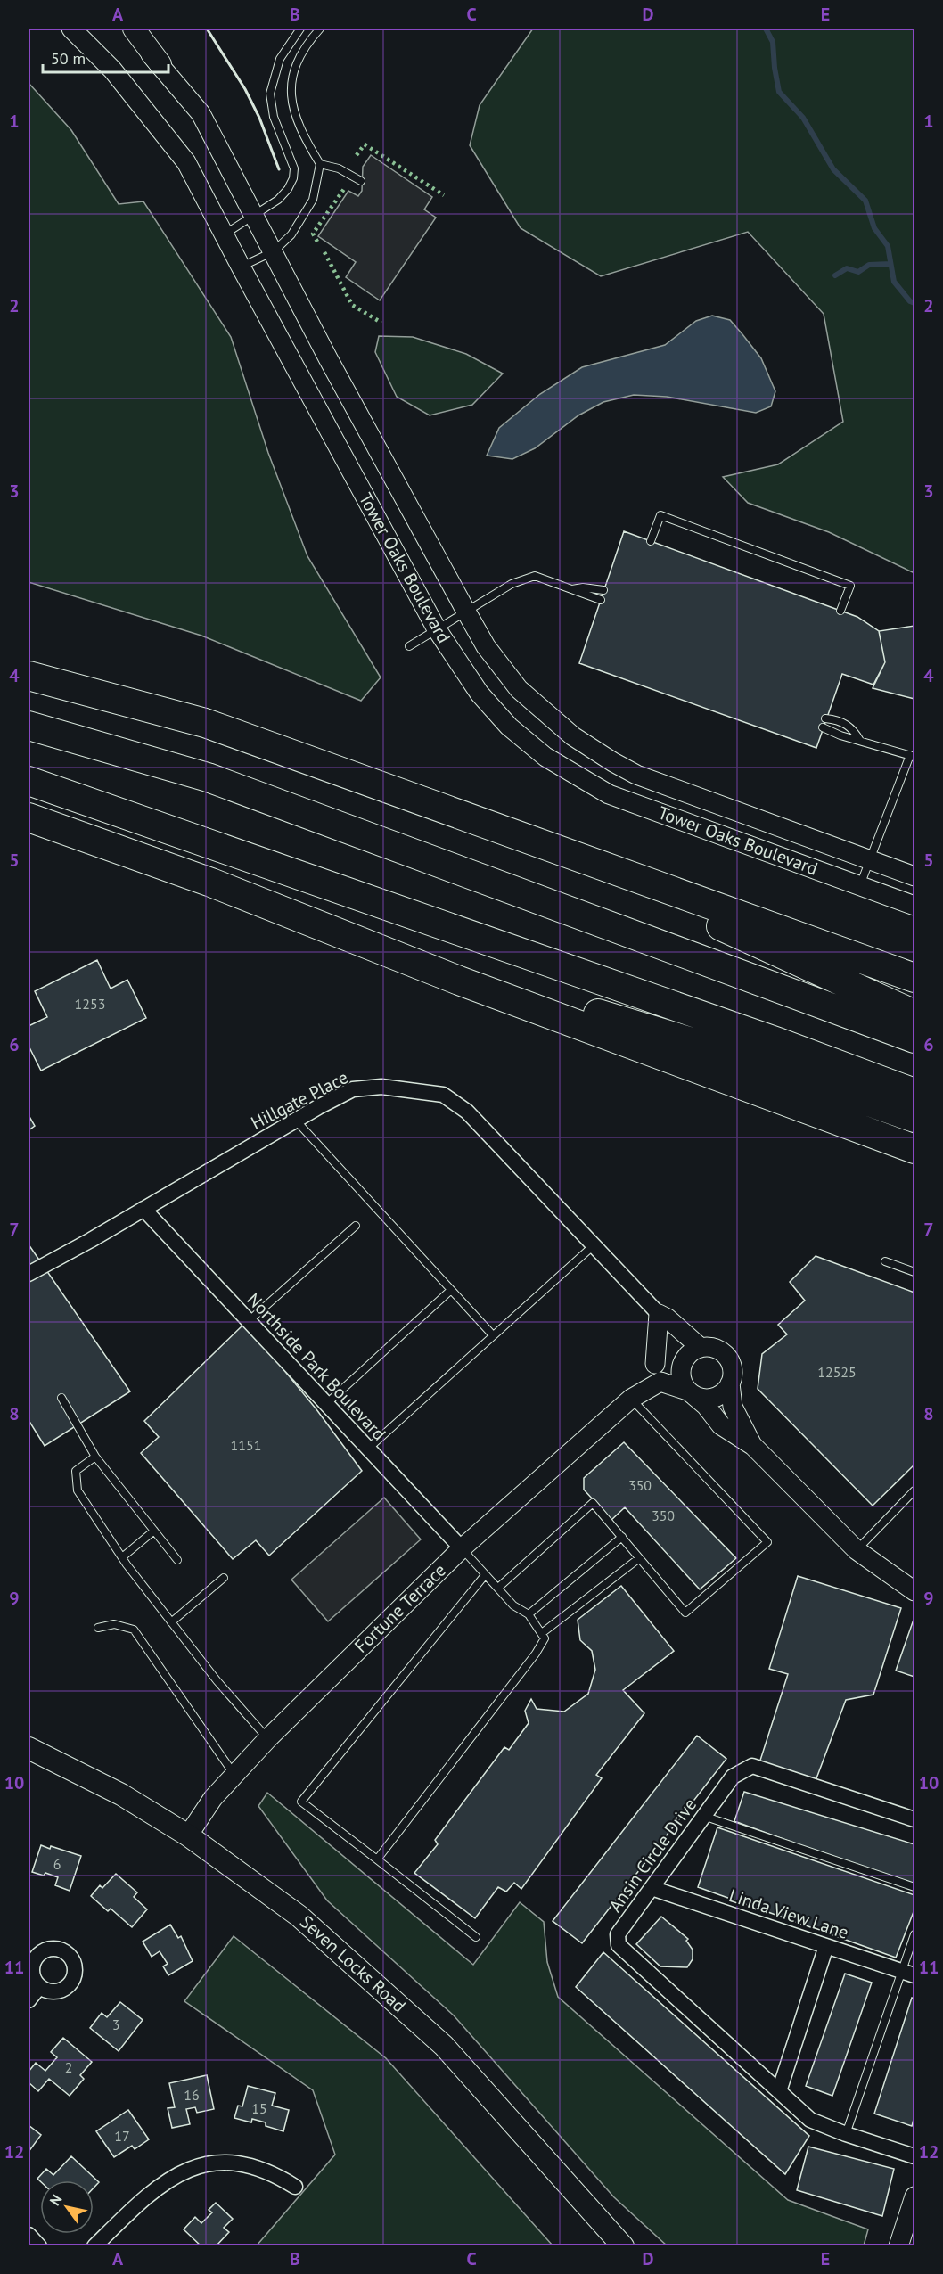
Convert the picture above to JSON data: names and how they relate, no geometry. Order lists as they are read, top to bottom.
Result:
{
  "streets": {
    "main road": ["Seven Locks Road"],
    "street": [
      "Tower Oaks Boulevard",
      "Hillgate Place",
      "Northside Park Boulevard",
      "Fortune Terrace",
      "Ansin Circle Drive",
      "Linda View Lane"
    ]
  },
  "crossings": [
    ["Hillgate Place", "Northside Park Boulevard"],
    ["Northside Park Boulevard", "Fortune Terrace"],
    ["Fortune Terrace", "Seven Locks Road"],
    ["Ansin Circle Drive", "Linda View Lane"]
  ],
  "house_numbers": [
    "1253",
    "12525",
    "1151",
    "350",
    "350",
    "6",
    "3",
    "2",
    "16",
    "15",
    "17"
  ],
  "scale_bar": "50 m",
  "north": "top left",
  "grid": {
    "columns": [
      "A",
      "B",
      "C",
      "D",
      "E"
    ],
    "rows": [
      "1",
      "2",
      "3",
      "4",
      "5",
      "6",
      "7",
      "8",
      "9",
      "10",
      "11",
      "12"
    ]
  }
}
